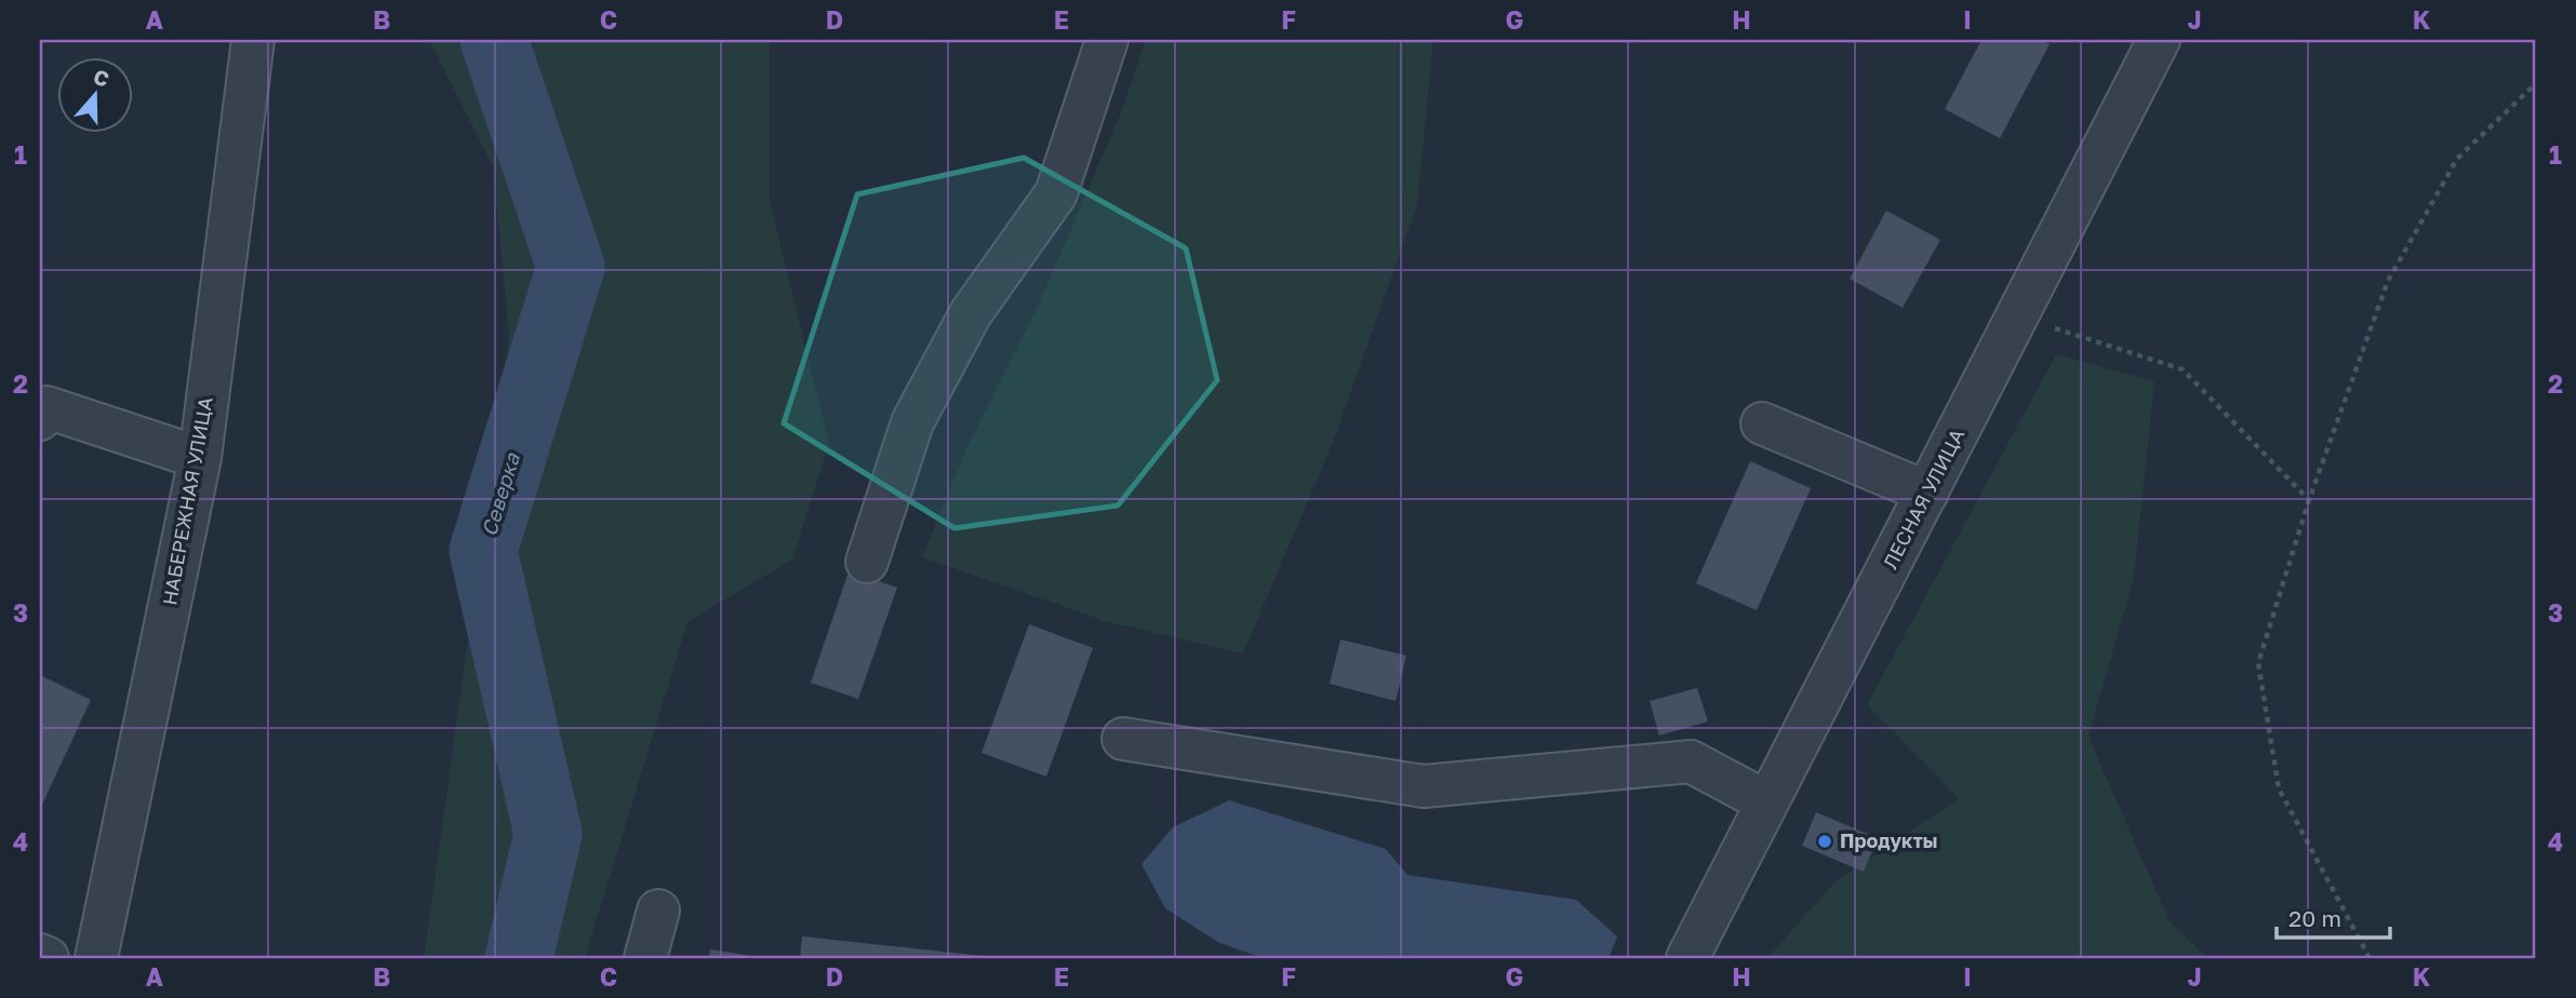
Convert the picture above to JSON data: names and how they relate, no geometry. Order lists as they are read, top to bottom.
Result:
{
  "streets": {
    "street": ["ЛЕСНАЯ УЛИЦА", "НАБЕРЕЖНАЯ УЛИЦА"]
  },
  "water": ["Северка"],
  "places": ["Продукты"],
  "scale_bar": "20 m",
  "north": "top",
  "grid": {
    "columns": [
      "A",
      "B",
      "C",
      "D",
      "E",
      "F",
      "G",
      "H",
      "I",
      "J",
      "K"
    ],
    "rows": [
      "1",
      "2",
      "3",
      "4"
    ]
  }
}
